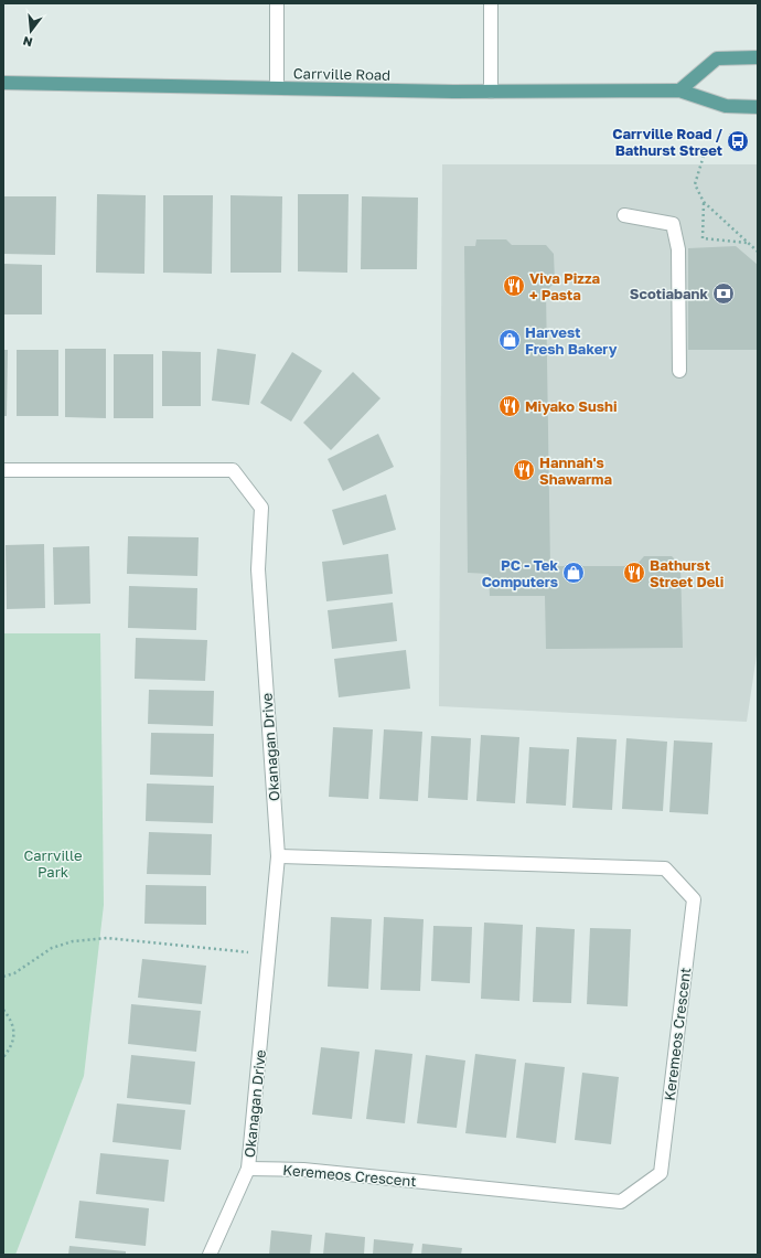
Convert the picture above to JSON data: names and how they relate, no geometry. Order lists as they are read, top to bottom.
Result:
{
  "streets": {
    "main road": ["Carrville Road"],
    "street": ["Okanagan Drive", "Keremeos Crescent"]
  },
  "crossings": [
    ["Okanagan Drive", "Keremeos Crescent"]
  ],
  "parks": ["Carrville Park"],
  "places": {
    "bus stop": ["Carrville Road / Bathurst Street"],
    "restaurant": [
      "Viva Pizza + Pasta",
      "Miyako Sushi",
      "Hannah's Shawarma",
      "Bathurst Street Deli"
    ],
    "bank": ["Scotiabank"],
    "shop": ["Harvest Fresh Bakery", "PC - Tek Computers"]
  },
  "north": "bottom"
}
